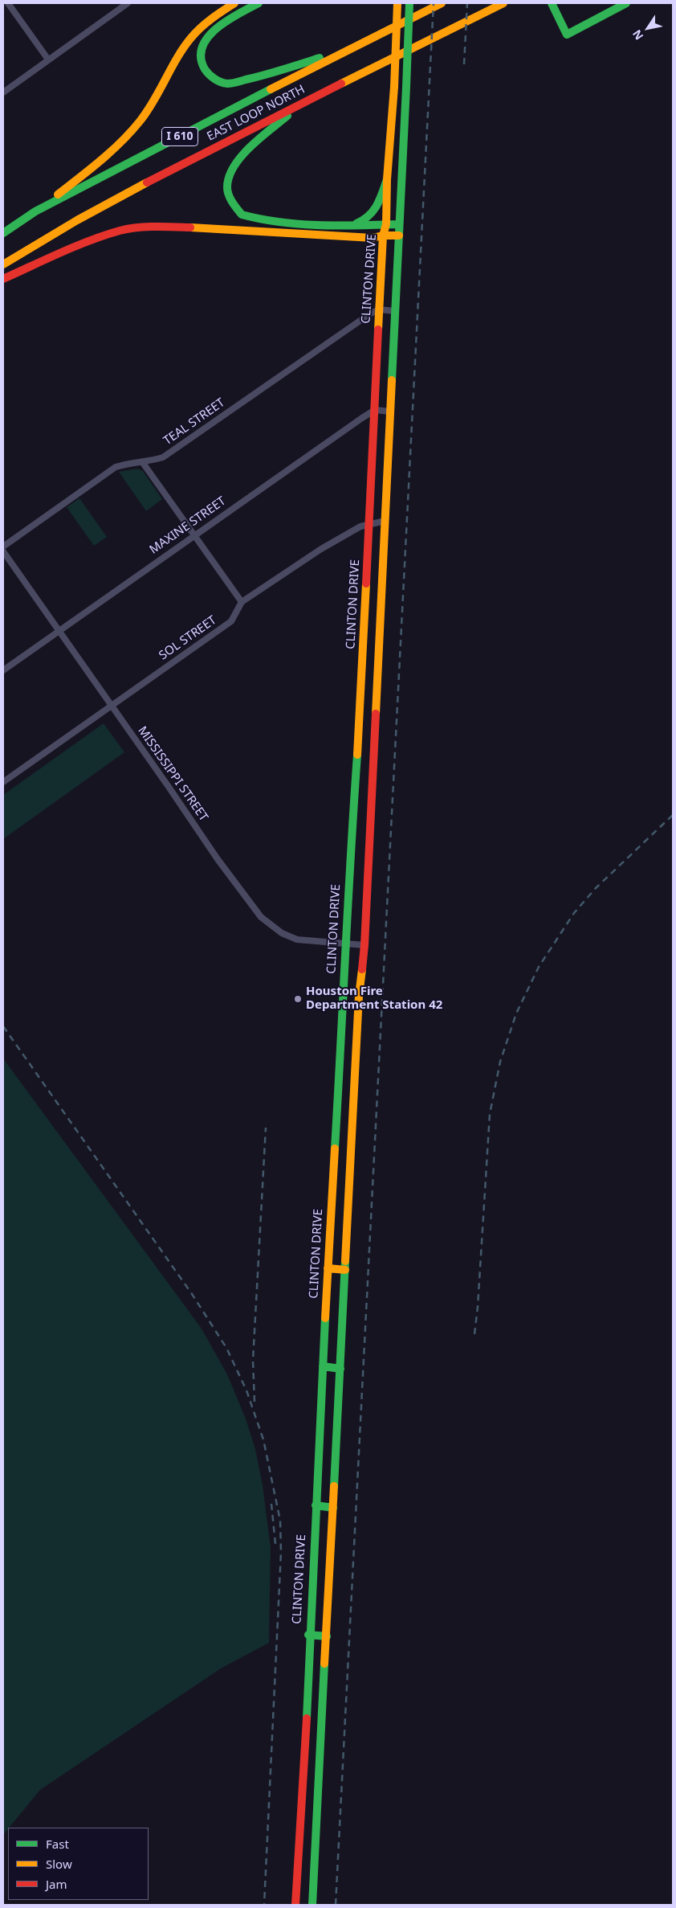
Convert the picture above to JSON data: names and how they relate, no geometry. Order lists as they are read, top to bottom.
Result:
{
  "streets": {
    "main road": ["EAST LOOP NORTH", "I 610", "CLINTON DRIVE"],
    "street": [
      "TEAL STREET",
      "MAXINE STREET",
      "SOL STREET",
      "MISSISSIPPI STREET"
    ]
  },
  "crossings": [
    ["CLINTON DRIVE", "TEAL STREET"],
    ["CLINTON DRIVE", "MAXINE STREET"],
    ["CLINTON DRIVE", "SOL STREET"],
    ["CLINTON DRIVE", "MISSISSIPPI STREET"],
    ["MAXINE STREET", "MISSISSIPPI STREET"],
    ["SOL STREET", "MISSISSIPPI STREET"]
  ],
  "places": ["Houston Fire Department Station 42"],
  "legend": ["Fast", "Slow", "Jam"],
  "north": "bottom left"
}
